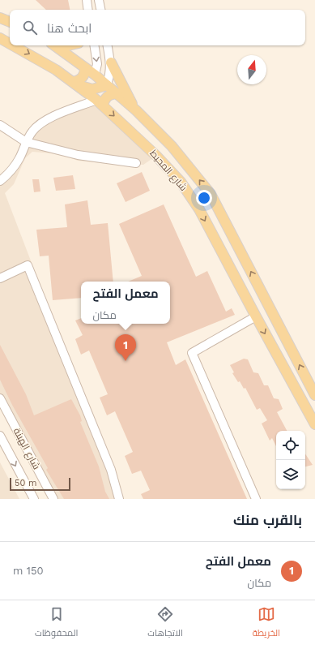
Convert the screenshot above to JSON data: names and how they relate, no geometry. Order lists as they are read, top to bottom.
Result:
{
  "streets": {
    "main road": ["شارع المحيط"],
    "street": ["شارع الهبنة"]
  },
  "scale_bar": "50 m",
  "north": "top",
  "page": {
    "search": "ابحث هنا",
    "popup": ["معمل الفتح", "مكان"],
    "pins": "1",
    "scale": "50 m",
    "heading": "بالقرب منك",
    "list": [
      {
        "mark": "1",
        "name": "معمل الفتح",
        "note": "مكان",
        "value": "150 m"
      }
    ],
    "nav": ["الخريطة", "الاتجاهات", "المحفوظات"]
  }
}
